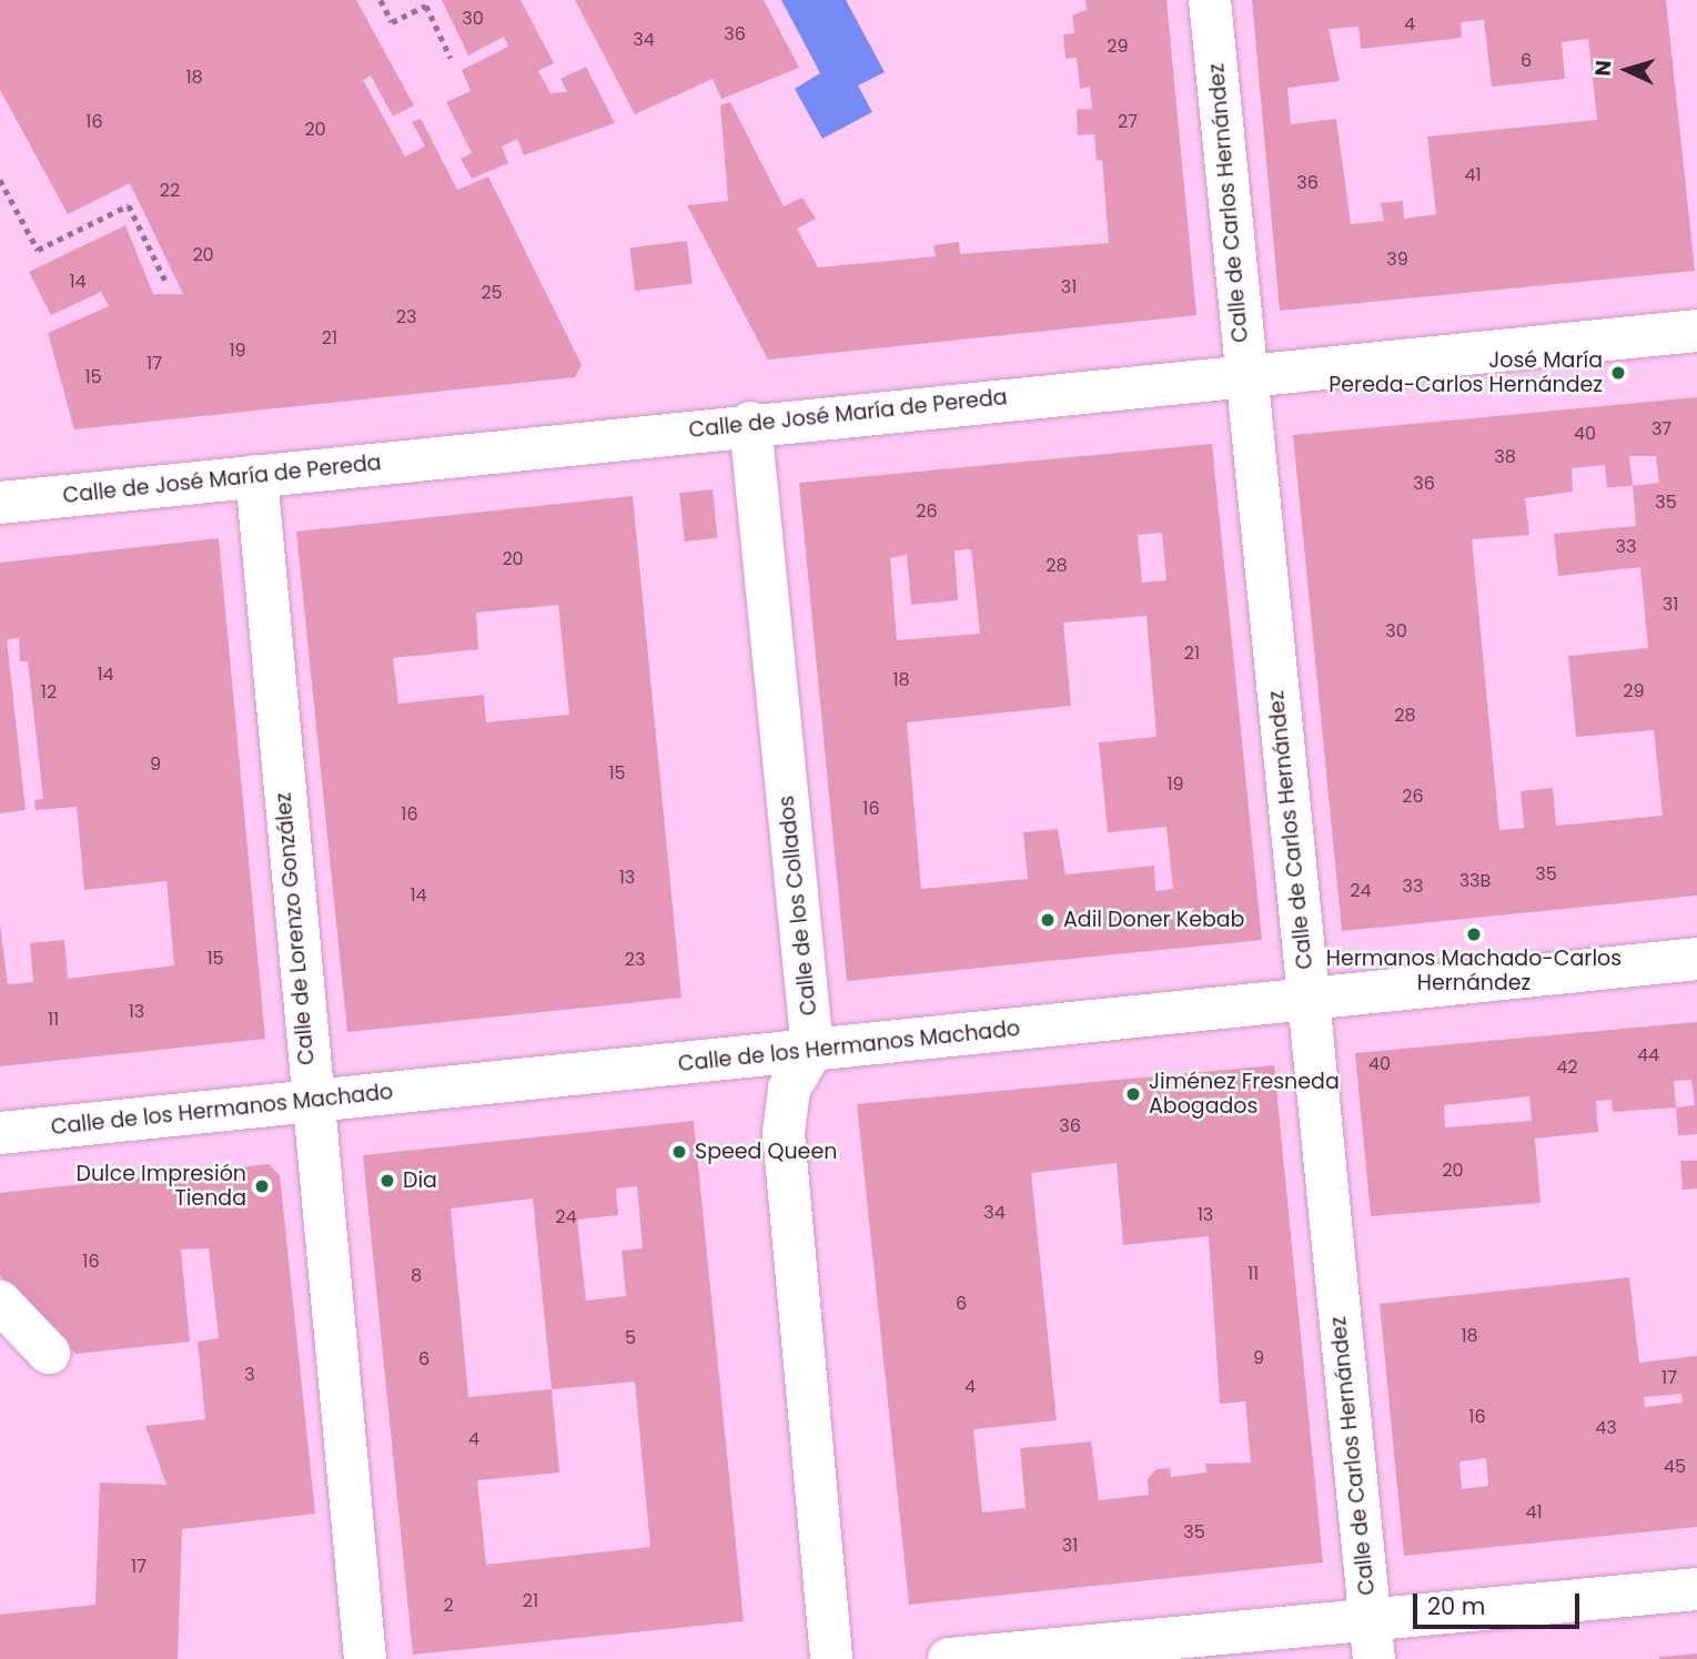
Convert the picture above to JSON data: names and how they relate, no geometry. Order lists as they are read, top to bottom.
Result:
{
  "streets": {
    "street": [
      "Calle de Carlos Hernández",
      "Calle de José María de Pereda",
      "Calle de los Collados",
      "Calle de Lorenzo González",
      "Calle de los Hermanos Machado"
    ]
  },
  "crossings": [
    ["Calle de Carlos Hernández", "Calle de José María de Pereda"],
    ["Calle de Carlos Hernández", "Calle de los Hermanos Machado"],
    ["Calle de José María de Pereda", "Calle de los Collados"],
    ["Calle de José María de Pereda", "Calle de Lorenzo González"],
    ["Calle de los Collados", "Calle de los Hermanos Machado"],
    ["Calle de Lorenzo González", "Calle de los Hermanos Machado"]
  ],
  "places": [
    "José María Pereda-Carlos Hernández",
    "Adil Doner Kebab",
    "Hermanos Machado-Carlos Hernández",
    "Jiménez Fresneda Abogados",
    "Speed Queen",
    "Dia",
    "Dulce Impresión Tienda"
  ],
  "house_numbers": [
    "30",
    "4",
    "36",
    "34",
    "29",
    "6",
    "18",
    "16",
    "27",
    "20",
    "41",
    "36",
    "22",
    "20",
    "39",
    "14",
    "31",
    "25",
    "23",
    "21",
    "19",
    "17",
    "15",
    "37",
    "40",
    "38",
    "36",
    "35",
    "26",
    "33",
    "20",
    "28",
    "31",
    "30",
    "21",
    "14",
    "18",
    "29",
    "12",
    "28",
    "9",
    "15",
    "19",
    "26",
    "16",
    "16",
    "35",
    "13",
    "33B",
    "33",
    "24",
    "14",
    "15",
    "23",
    "13",
    "11",
    "44",
    "40",
    "42",
    "36",
    "20",
    "34",
    "13",
    "24",
    "16",
    "11",
    "8",
    "6",
    "18",
    "5",
    "9",
    "6",
    "3",
    "17",
    "4",
    "16",
    "43",
    "4",
    "45",
    "41",
    "35",
    "31",
    "17",
    "21",
    "2"
  ],
  "scale_bar": "20 m",
  "north": "left"
}
